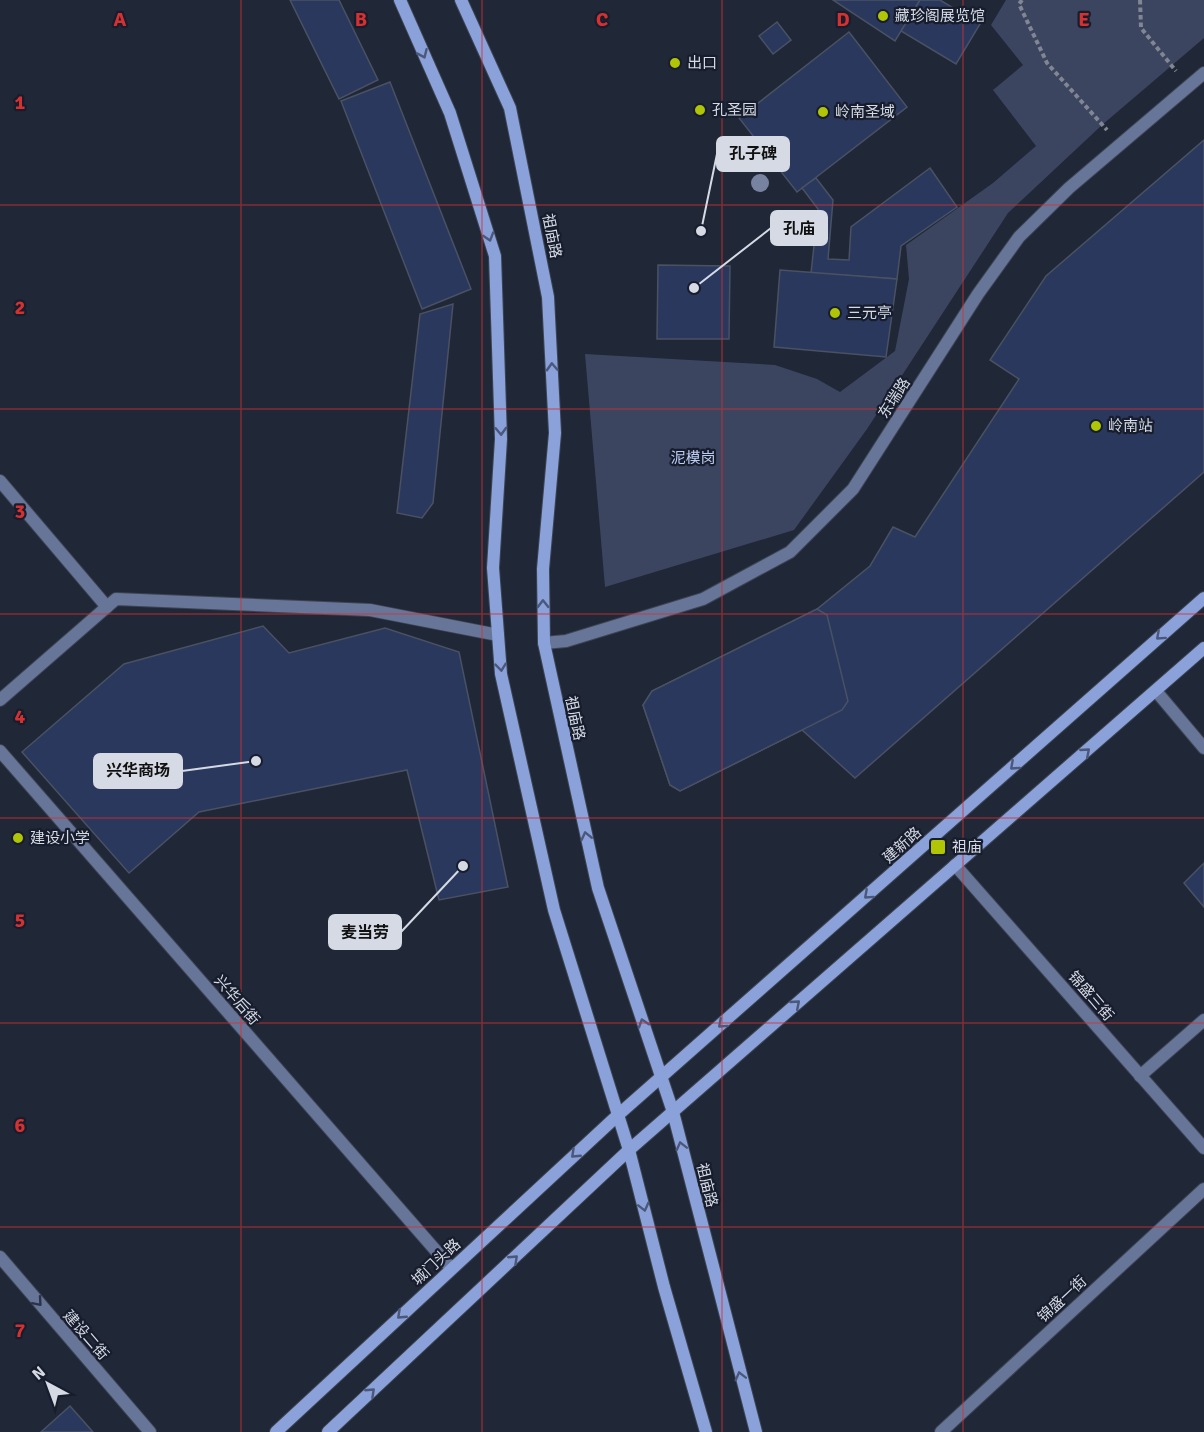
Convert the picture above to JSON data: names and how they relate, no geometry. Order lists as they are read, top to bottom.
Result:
{
  "streets": {
    "main road": ["祖庙路", "建新路", "城门头路"],
    "street": [
      "东瑞路",
      "锦盛三街",
      "兴华后街",
      "锦盛一街",
      "建设二街"
    ]
  },
  "crossings": [
    ["祖庙路", "东瑞路"],
    ["祖庙路", "建新路"],
    ["建新路", "城门头路"],
    ["兴华后街", "城门头路"]
  ],
  "one_way": ["建设二街"],
  "parks": ["泥模岗"],
  "places": {
    "other": [
      "藏珍阁展览馆",
      "出口",
      "孔圣园",
      "岭南圣域",
      "孔子碑",
      "孔庙",
      "三元亭",
      "岭南站",
      "兴华商场",
      "建设小学",
      "麦当劳"
    ],
    "transit": ["祖庙"]
  },
  "north": "top left",
  "grid": {
    "columns": [
      "A",
      "B",
      "C",
      "D",
      "E"
    ],
    "rows": [
      "1",
      "2",
      "3",
      "4",
      "5",
      "6",
      "7"
    ]
  }
}
